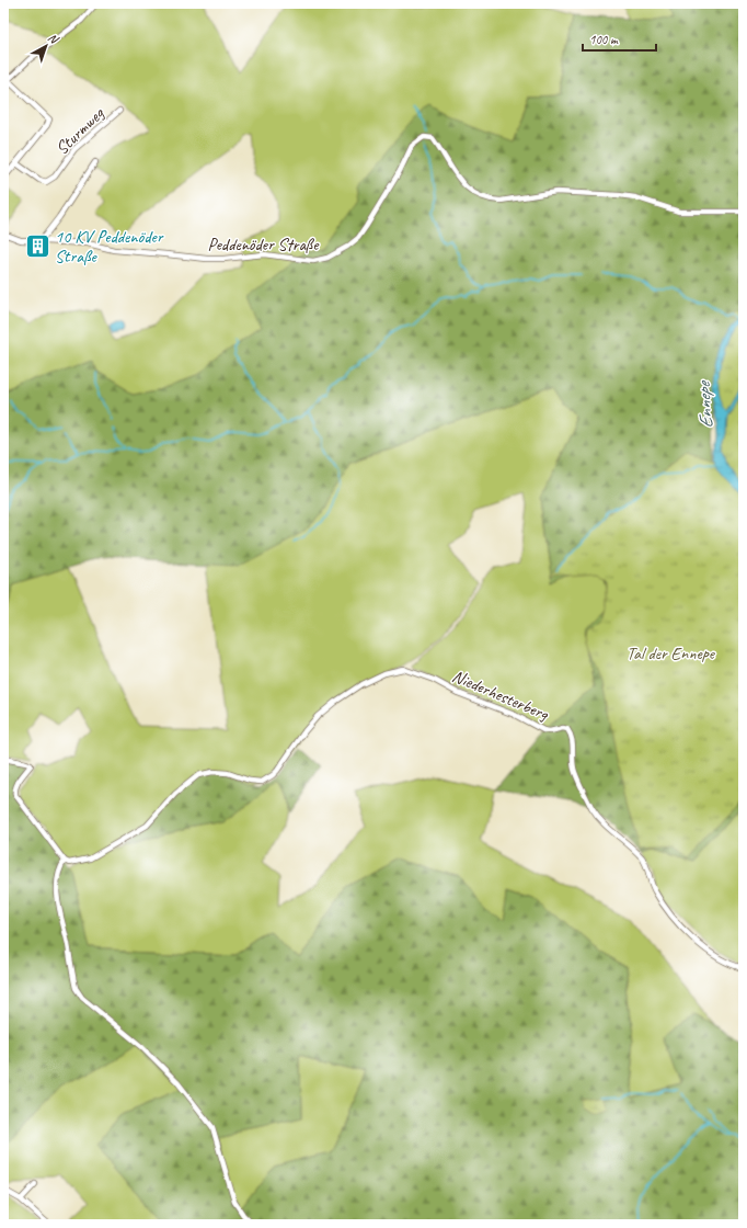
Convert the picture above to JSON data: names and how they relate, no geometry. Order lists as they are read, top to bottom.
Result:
{
  "streets": {
    "street": ["Sturmweg", "Peddenöder Straße", "Niederhesterberg"]
  },
  "water": ["Ennepe"],
  "parks": ["Tal der Ennepe"],
  "places": {
    "building": ["10 KV Peddenöder Straße"]
  },
  "scale_bar": "100 m",
  "north": "top right"
}
